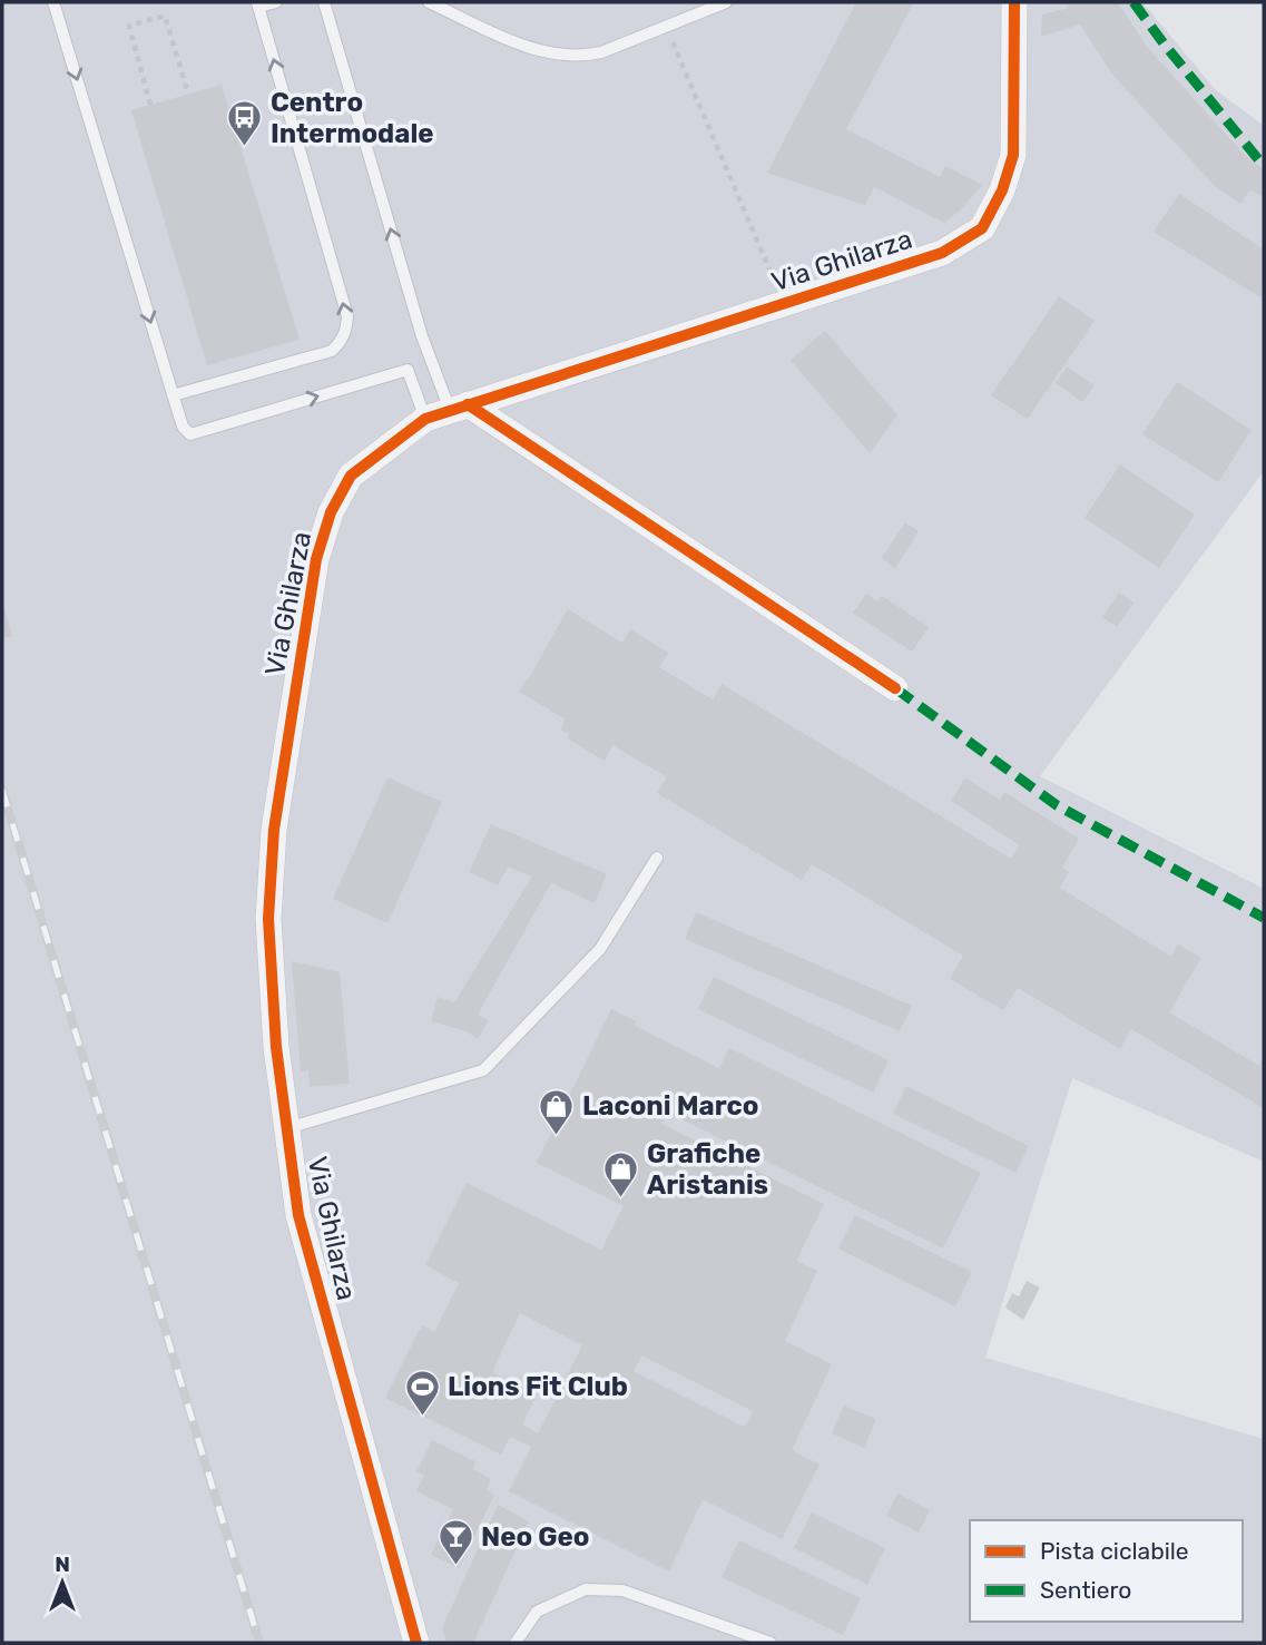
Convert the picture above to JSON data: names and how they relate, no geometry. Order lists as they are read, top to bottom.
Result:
{
  "streets": {
    "street": ["Via Ghilarza"]
  },
  "places": {
    "bus stop": ["Centro Intermodale"],
    "shop": ["Laconi Marco", "Grafiche Aristanis"],
    "sports": ["Lions Fit Club"],
    "bar": ["Neo Geo"]
  },
  "legend": ["Pista ciclabile", "Sentiero"],
  "north": "top"
}
